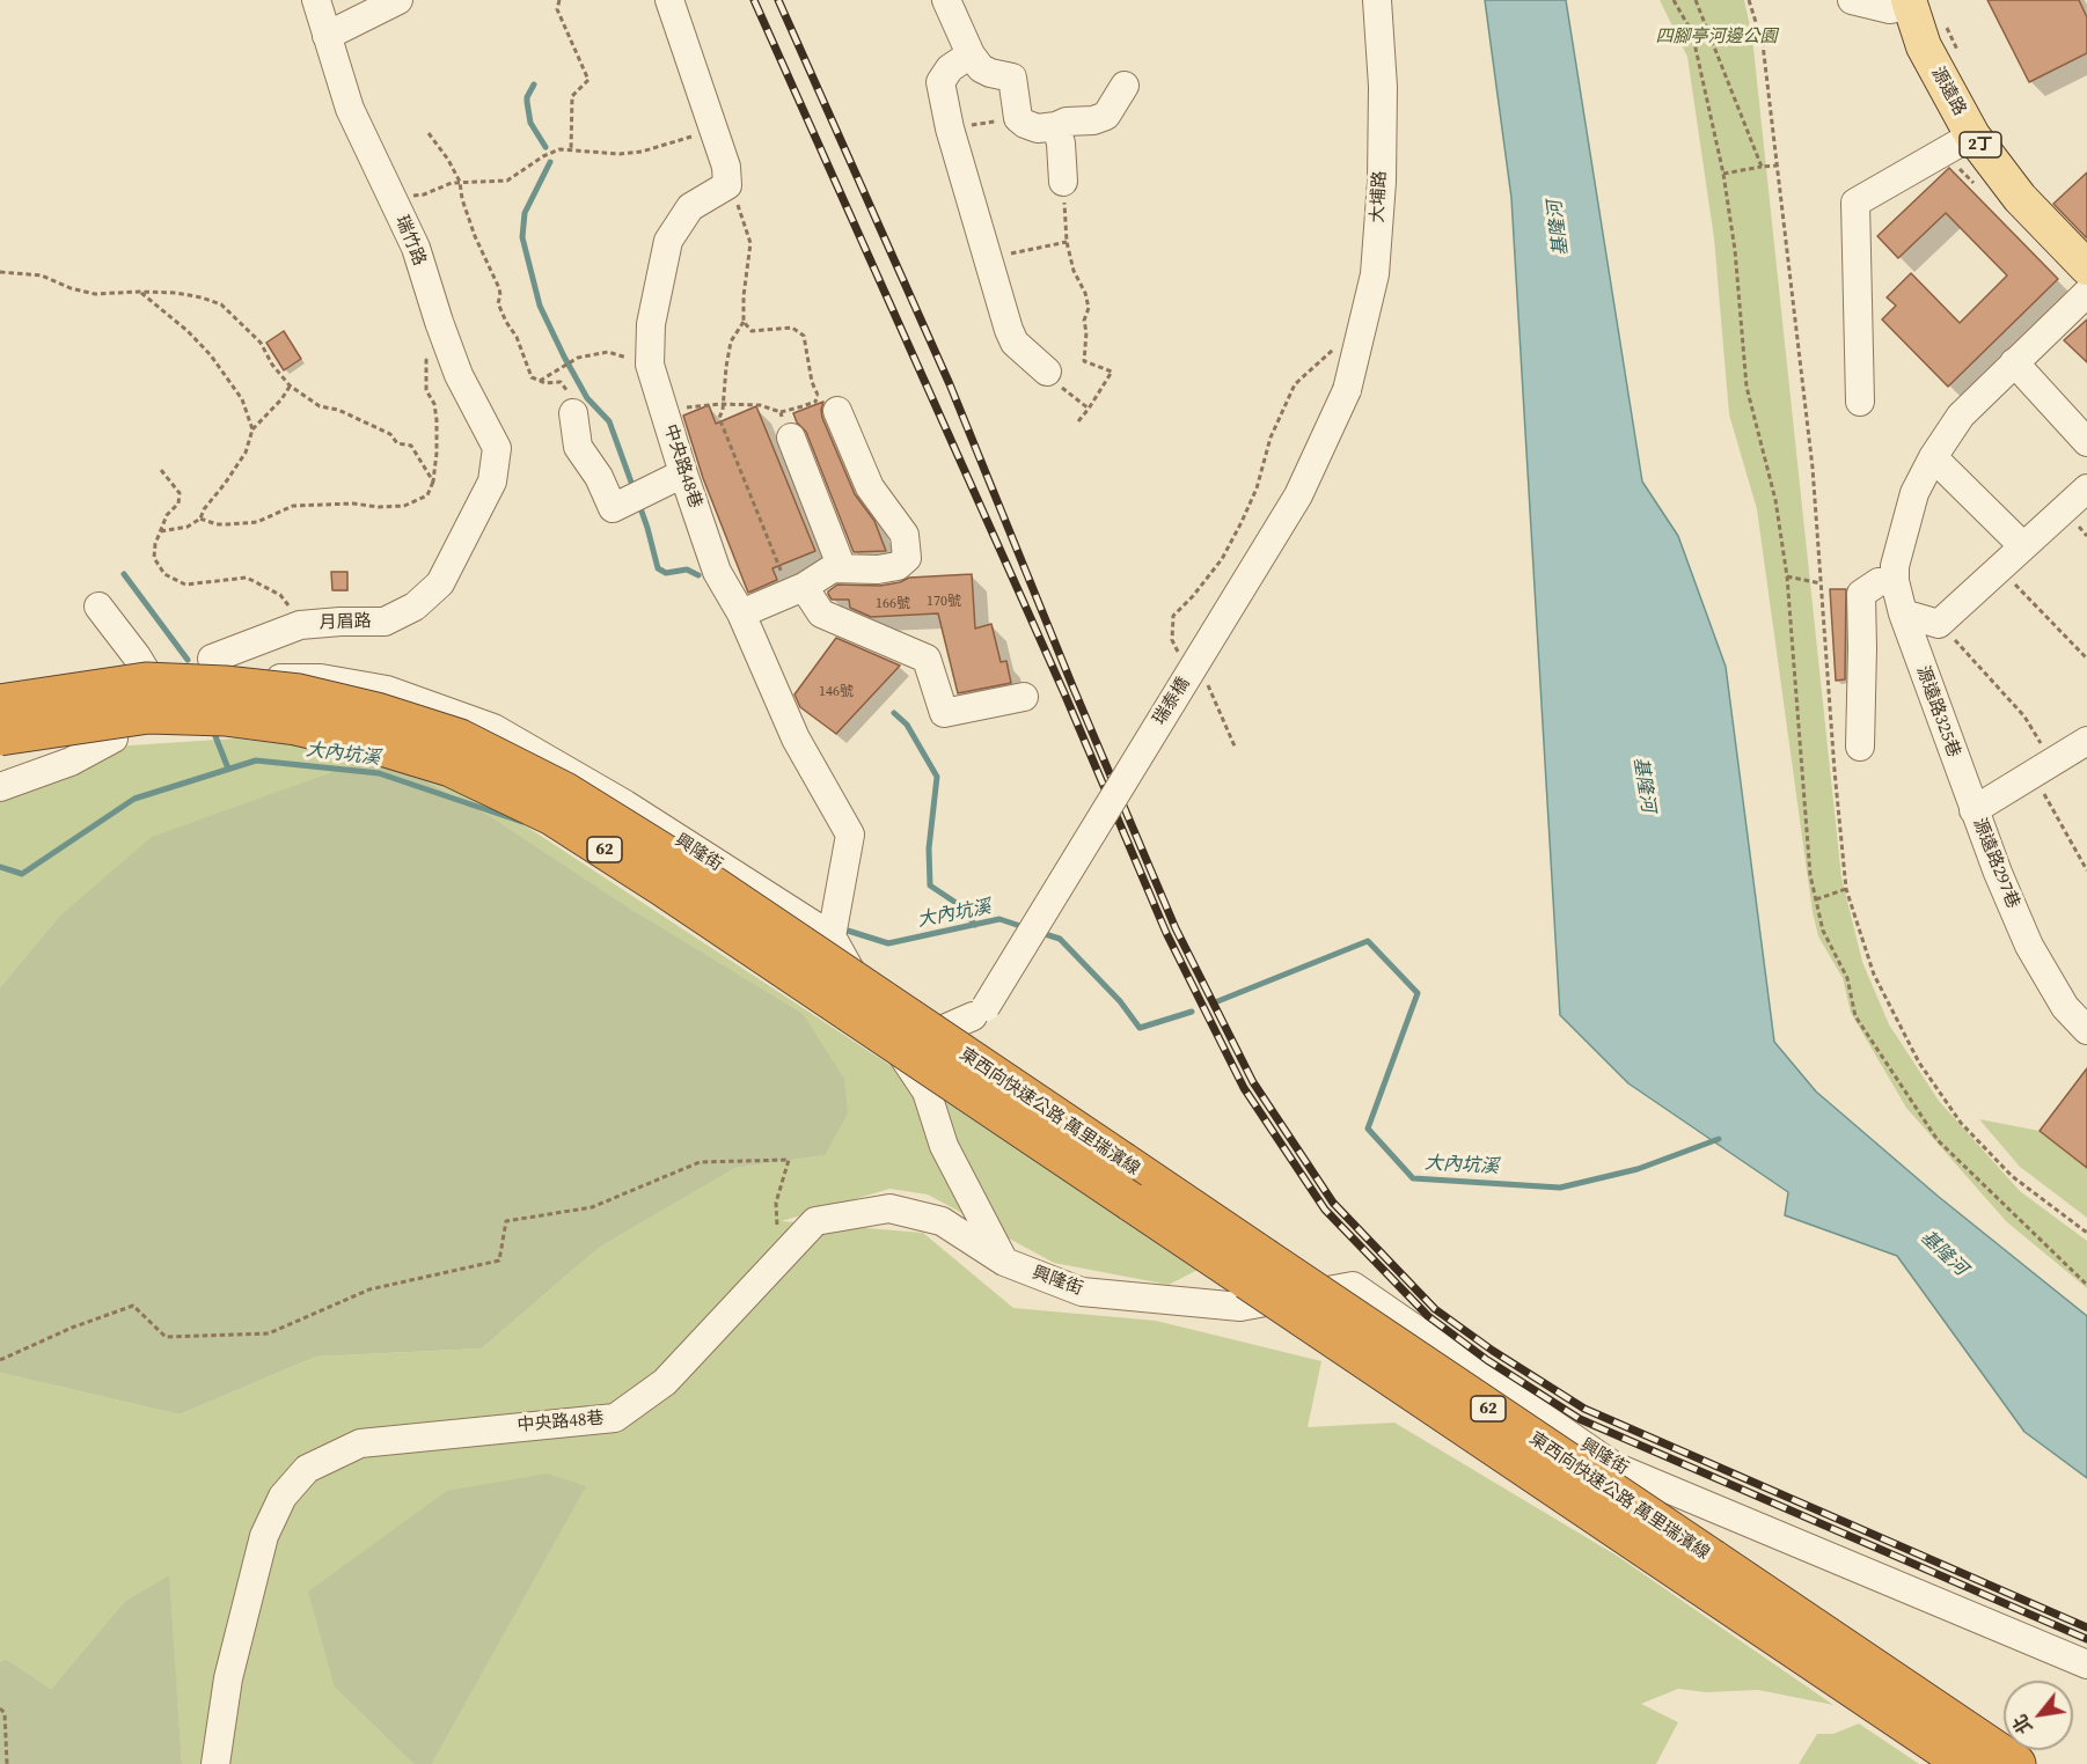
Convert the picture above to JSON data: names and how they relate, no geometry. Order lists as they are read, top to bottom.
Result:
{
  "streets": {
    "highway": ["62", "東西向快速公路 萬里瑞濱線"],
    "main road": ["源遠路", "2丁"],
    "street": [
      "大埔路",
      "瑞竹路",
      "中央路48巷",
      "月眉路",
      "瑞泰橋",
      "源遠路325巷",
      "興隆街",
      "源遠路297巷"
    ]
  },
  "crossings": [
    ["大埔路", "瑞泰橋"],
    ["瑞竹路", "月眉路"],
    ["中央路48巷", "興隆街"],
    ["月眉路", "興隆街"],
    ["源遠路325巷", "源遠路297巷"]
  ],
  "water": ["基隆河", "大內坑溪"],
  "parks": ["四腳亭河邊公園"],
  "house_numbers": ["170號", "166號", "146號"],
  "north": "bottom left"
}
